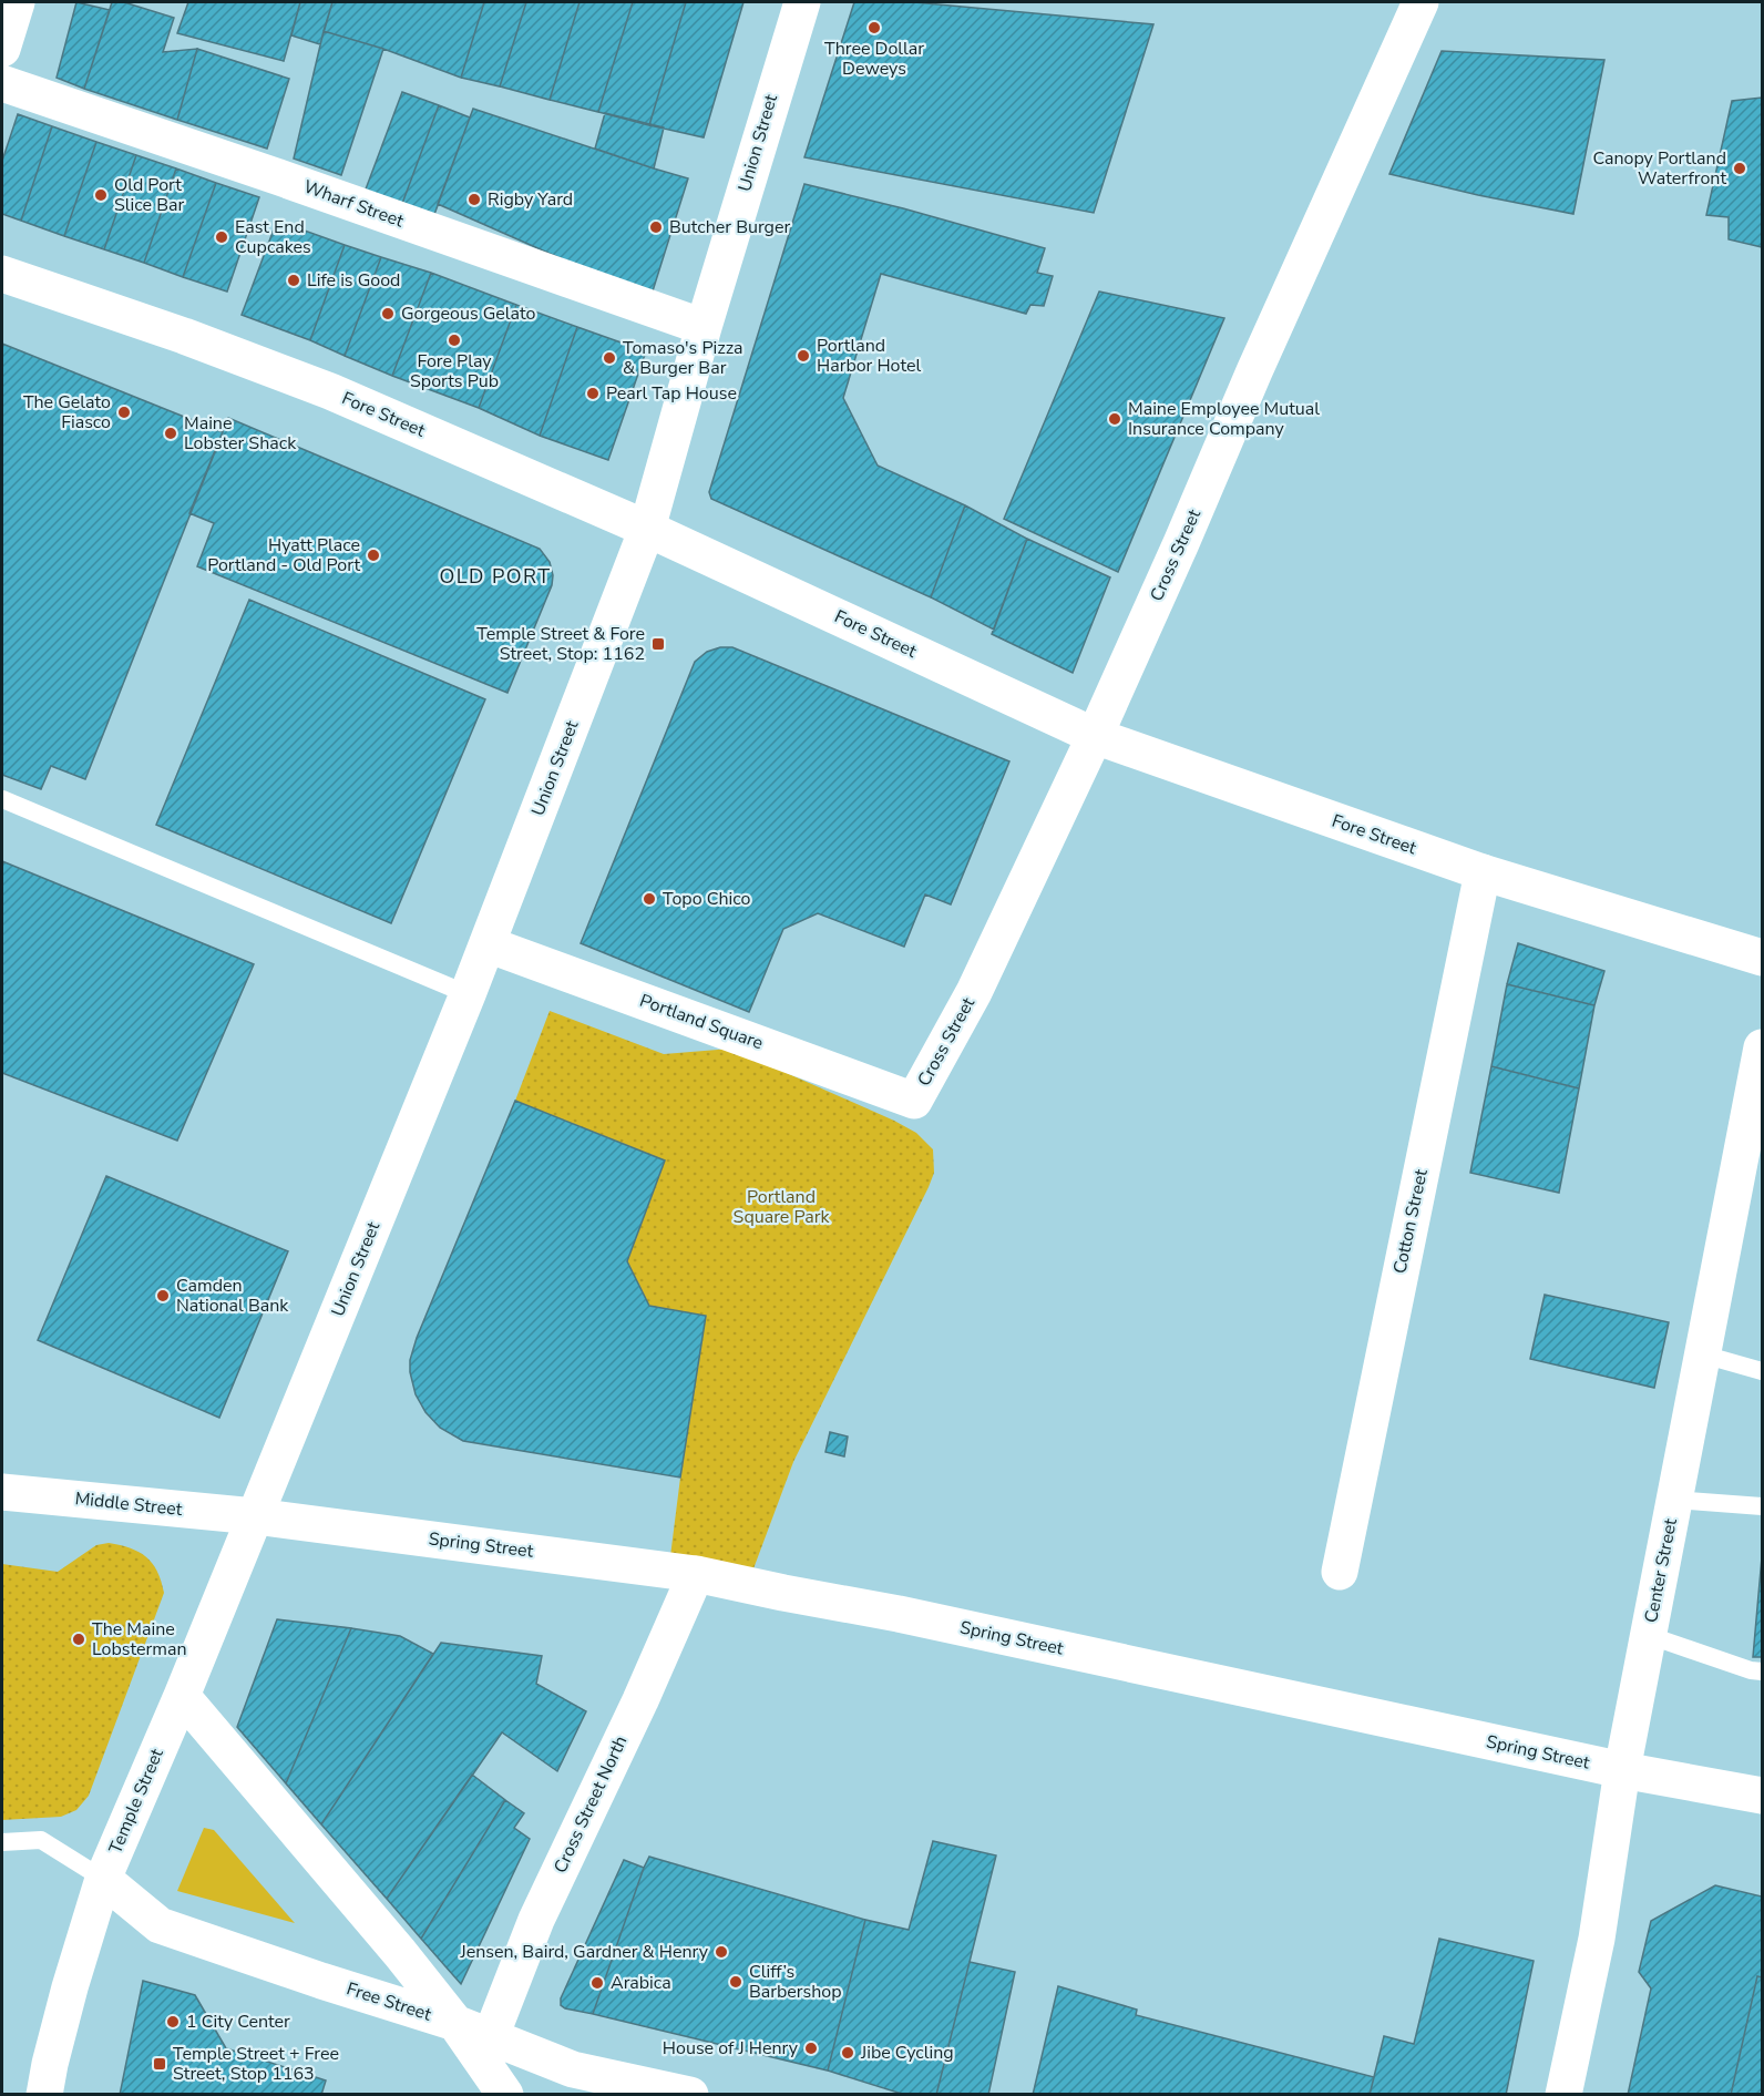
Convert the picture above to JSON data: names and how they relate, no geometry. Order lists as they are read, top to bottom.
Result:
{
  "streets": {
    "street": [
      "Union Street",
      "Wharf Street",
      "Fore Street",
      "Cross Street",
      "Portland Square",
      "Cotton Street",
      "Middle Street",
      "Spring Street",
      "Center Street",
      "Temple Street",
      "Cross Street North",
      "Free Street"
    ]
  },
  "crossings": [
    ["Union Street", "Wharf Street"],
    ["Union Street", "Fore Street"],
    ["Union Street", "Portland Square"],
    ["Union Street", "Middle Street"],
    ["Union Street", "Spring Street"],
    ["Union Street", "Temple Street"],
    ["Fore Street", "Cross Street"],
    ["Fore Street", "Cotton Street"],
    ["Cross Street", "Portland Square"],
    ["Middle Street", "Spring Street"],
    ["Middle Street", "Temple Street"],
    ["Spring Street", "Center Street"],
    ["Spring Street", "Temple Street"],
    ["Spring Street", "Cross Street North"],
    ["Temple Street", "Free Street"],
    ["Cross Street North", "Free Street"]
  ],
  "districts": ["OLD PORT"],
  "parks": ["Portland Square Park"],
  "places": {
    "other": [
      "Three Dollar Deweys",
      "Canopy Portland Waterfront",
      "Old Port Slice Bar",
      "Rigby Yard",
      "Butcher Burger",
      "East End Cupcakes",
      "Life is Good",
      "Gorgeous Gelato",
      "Fore Play Sports Pub",
      "Portland Harbor Hotel",
      "Tomaso's Pizza & Burger Bar",
      "Pearl Tap House",
      "The Gelato Fiasco",
      "Maine Employee Mutual Insurance Company",
      "Maine Lobster Shack",
      "Hyatt Place Portland - Old Port",
      "Topo Chico",
      "Camden National Bank",
      "The Maine Lobsterman",
      "Jensen, Baird, Gardner & Henry",
      "Cliff’s Barbershop",
      "Arabica",
      "1 City Center",
      "House of J Henry",
      "Jibe Cycling"
    ],
    "transit": ["Temple Street & Fore Street, Stop: 1162", "Temple Street + Free Street, Stop 1163"]
  }
}
